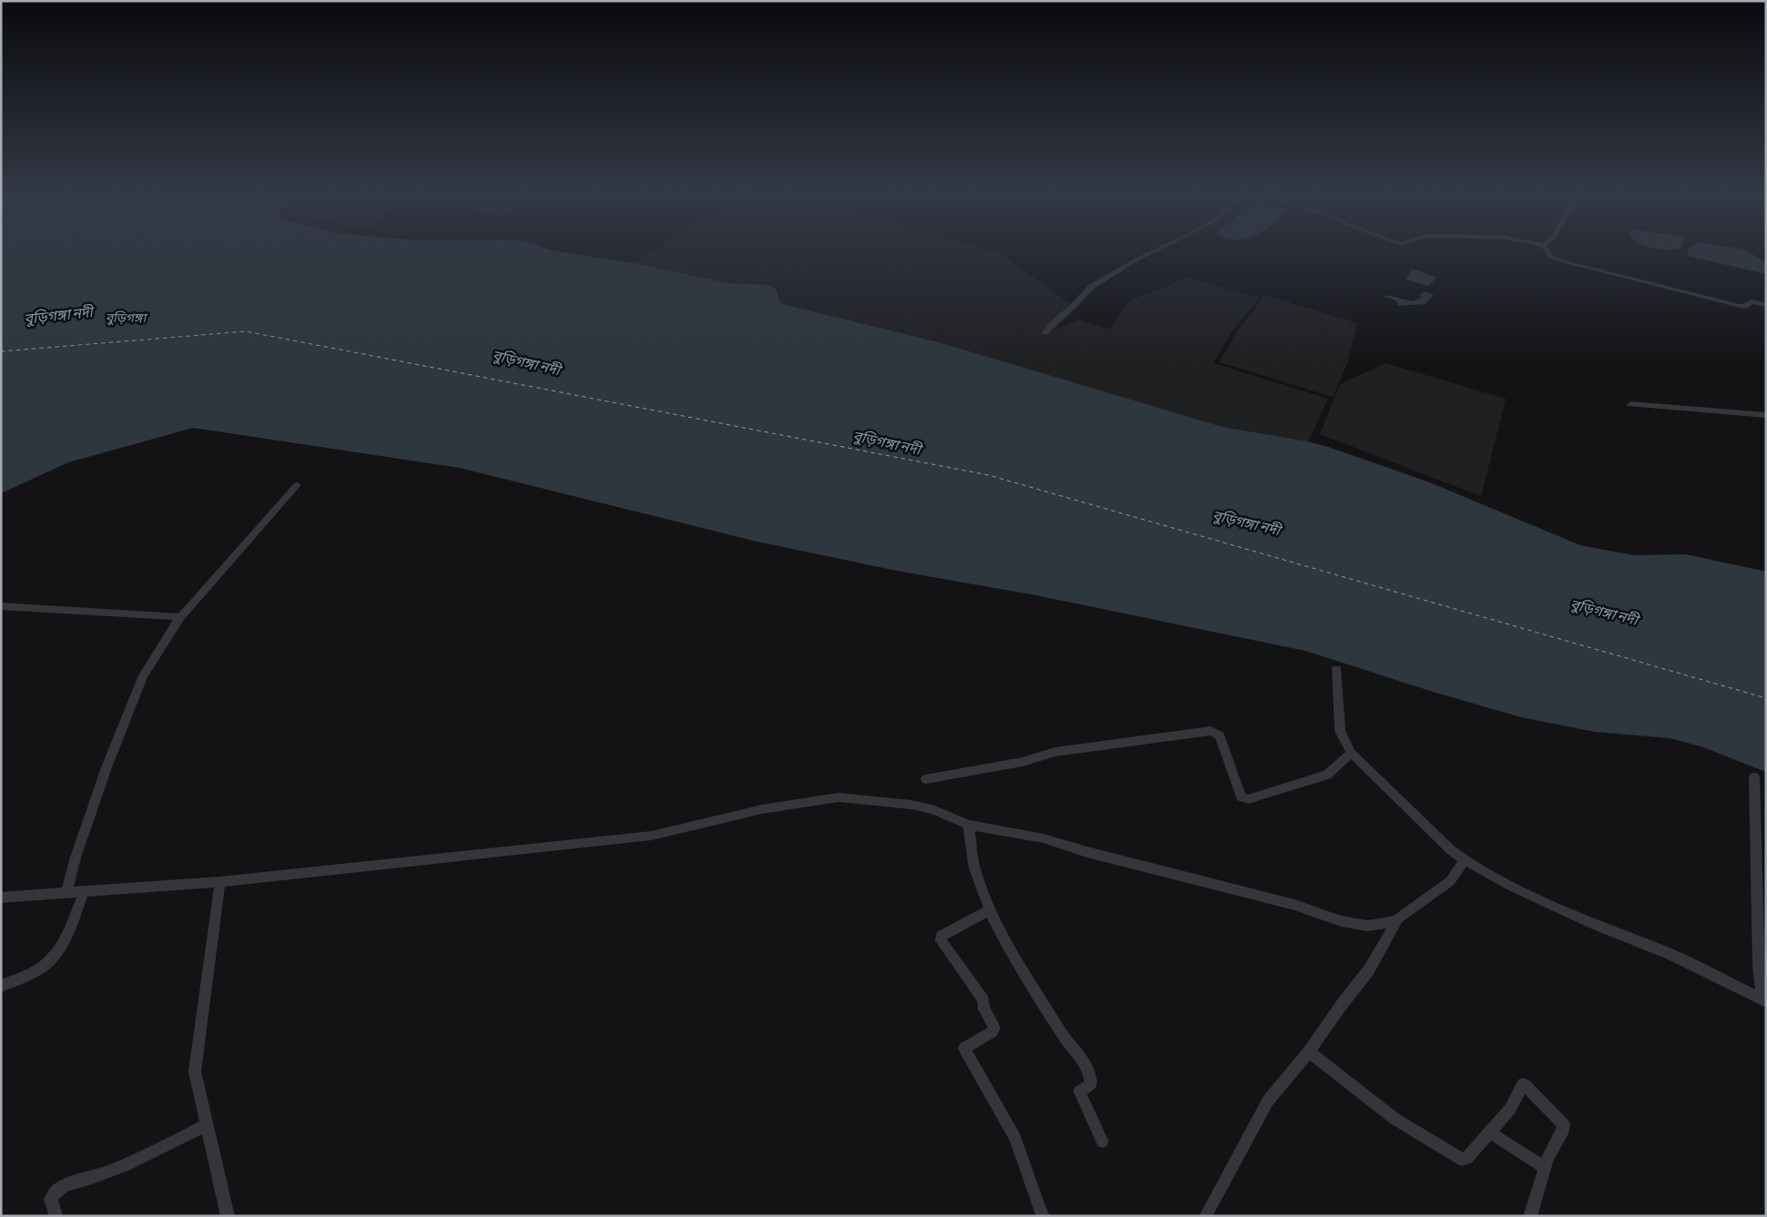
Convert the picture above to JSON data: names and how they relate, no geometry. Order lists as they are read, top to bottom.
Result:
{
  "water": ["বুড়িগঙ্গা নদী", "বুড়িগঙ্গা"]
}
